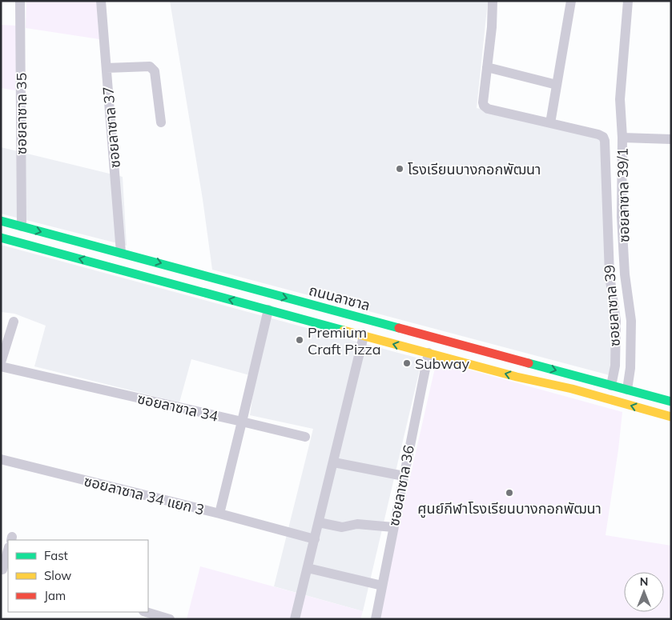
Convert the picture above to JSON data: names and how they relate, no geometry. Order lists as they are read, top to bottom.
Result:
{
  "streets": {
    "street": [
      "ซอยลาซาล 35",
      "ซอยลาซาล 37",
      "ซอยลาซาล 39/1",
      "ถนนลาซาล",
      "ซอยลาซาล 39",
      "ซอยลาซาล 34",
      "ซอยลาซาล 36",
      "ซอยลาซาล 34 แยก 3"
    ]
  },
  "crossings": [
    ["ซอยลาซาล 35", "ถนนลาซาล"],
    ["ซอยลาซาล 37", "ถนนลาซาล"],
    ["ซอยลาซาล 39/1", "ถนนลาซาล"],
    ["ถนนลาซาล", "ซอยลาซาล 39"],
    ["ซอยลาซาล 34", "ซอยลาซาล 34 แยก 3"]
  ],
  "places": [
    "โรงเรียนบางกอกพัฒนา",
    "Premium Craft Pizza",
    "Subway",
    "ศูนย์กีฬาโรงเรียนบางกอกพัฒนา"
  ],
  "legend": ["Fast", "Slow", "Jam"],
  "north": "top"
}
